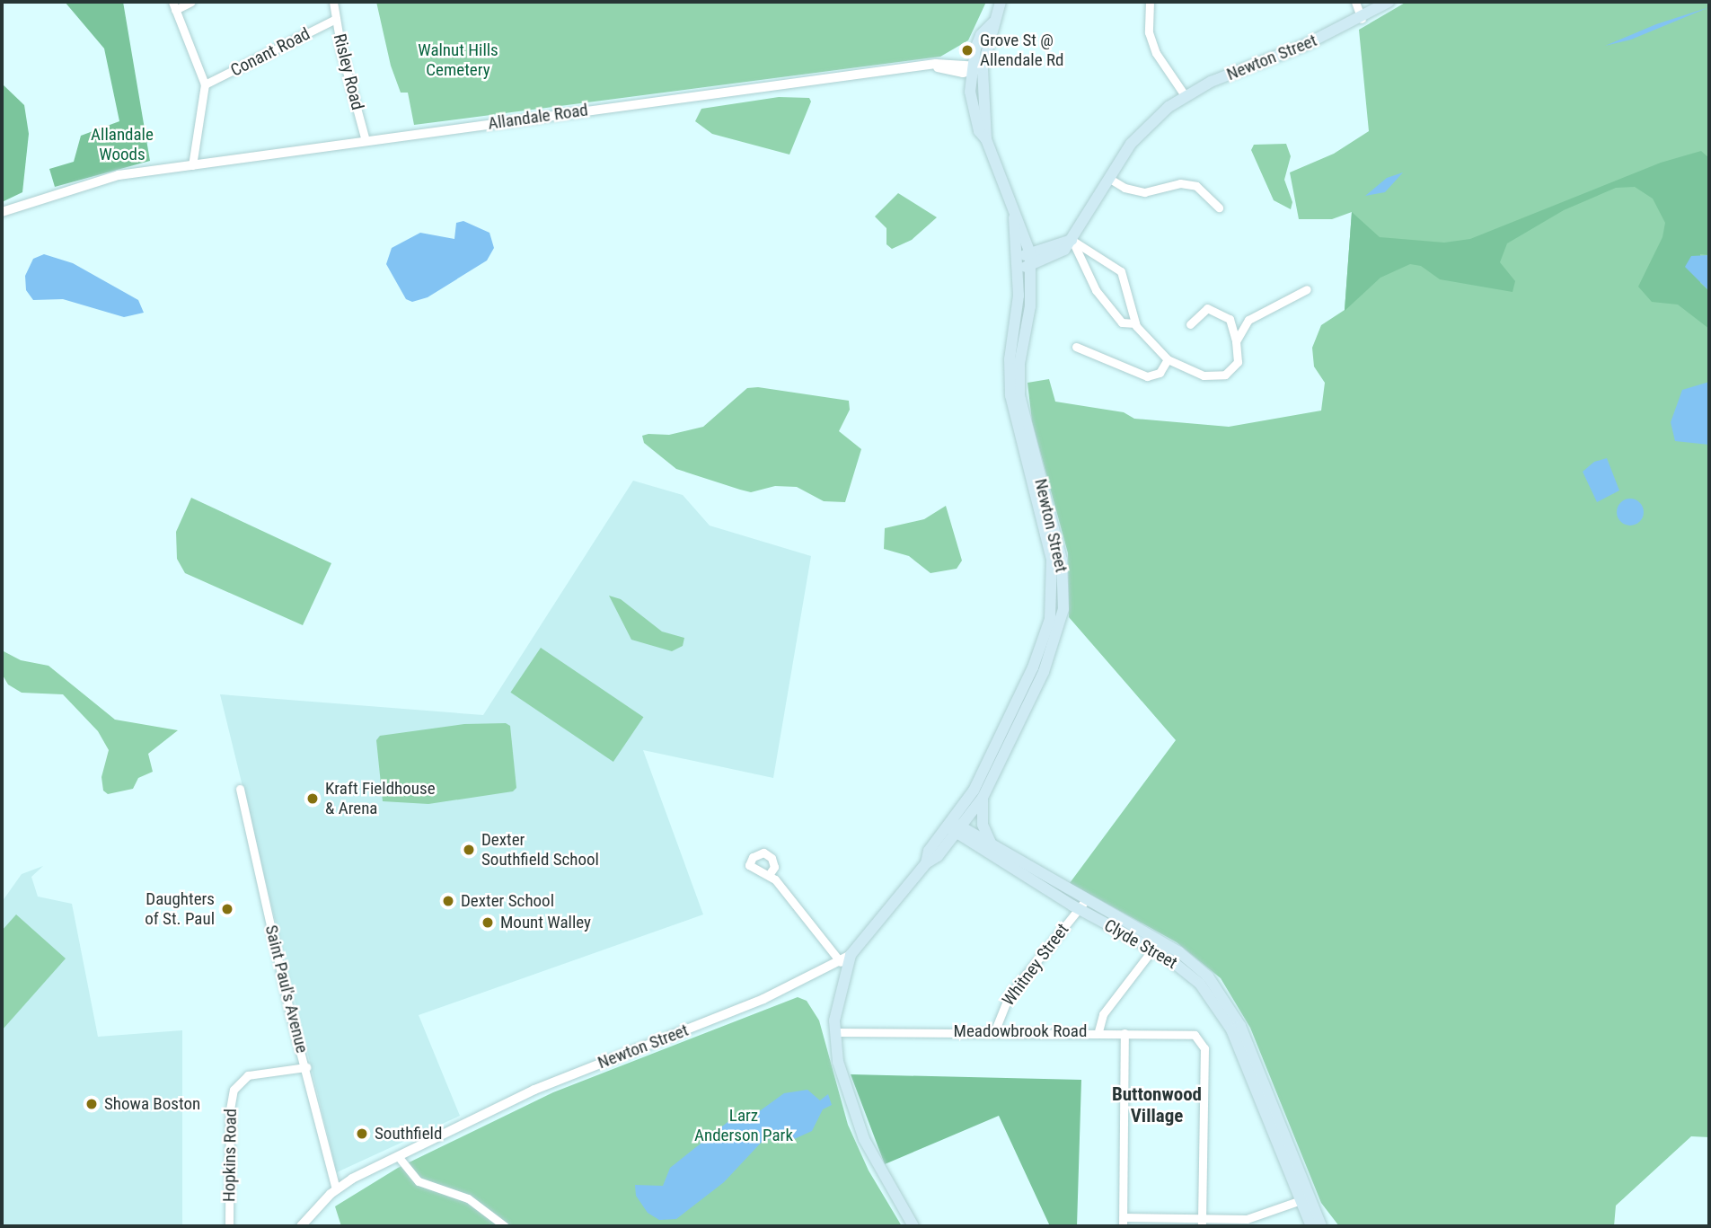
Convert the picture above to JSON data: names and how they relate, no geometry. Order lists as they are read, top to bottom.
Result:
{
  "streets": {
    "main road": ["Newton Street", "Clyde Street"],
    "street": [
      "Conant Road",
      "Risley Road",
      "Allandale Road",
      "Whitney Street",
      "Saint Paul's Avenue",
      "Meadowbrook Road",
      "Hopkins Road"
    ]
  },
  "crossings": [
    ["Conant Road", "Risley Road"],
    ["Newton Street", "Clyde Street"],
    ["Newton Street", "Saint Paul's Avenue"],
    ["Risley Road", "Allandale Road"],
    ["Clyde Street", "Whitney Street"],
    ["Whitney Street", "Meadowbrook Road"],
    ["Saint Paul's Avenue", "Hopkins Road"]
  ],
  "districts": ["Buttonwood Village"],
  "parks": ["Walnut Hills Cemetery", "Allandale Woods", "Larz Anderson Park"],
  "places": [
    "Grove St @ Allendale Rd",
    "Kraft Fieldhouse & Arena",
    "Dexter Southfield School",
    "Dexter School",
    "Daughters of St. Paul",
    "Mount Walley",
    "Showa Boston",
    "Southfield"
  ]
}
